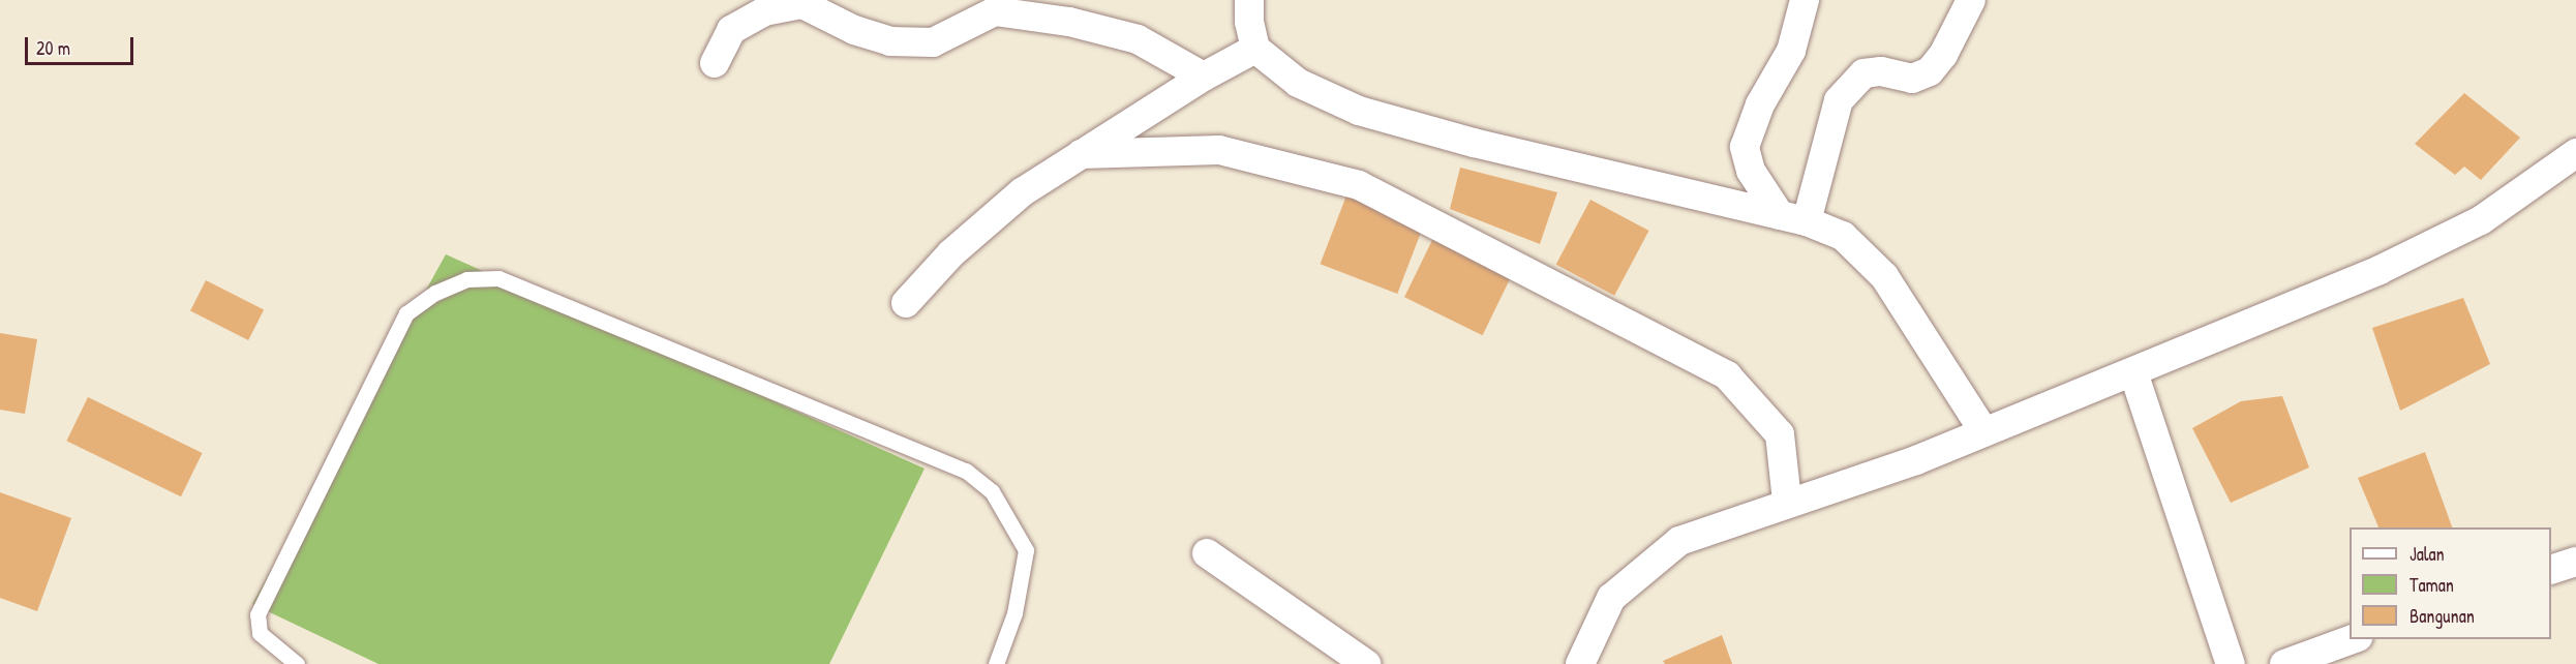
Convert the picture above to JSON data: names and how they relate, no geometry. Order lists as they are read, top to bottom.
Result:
{
  "legend": ["Jalan", "Taman", "Bangunan"],
  "scale_bar": "20 m"
}
